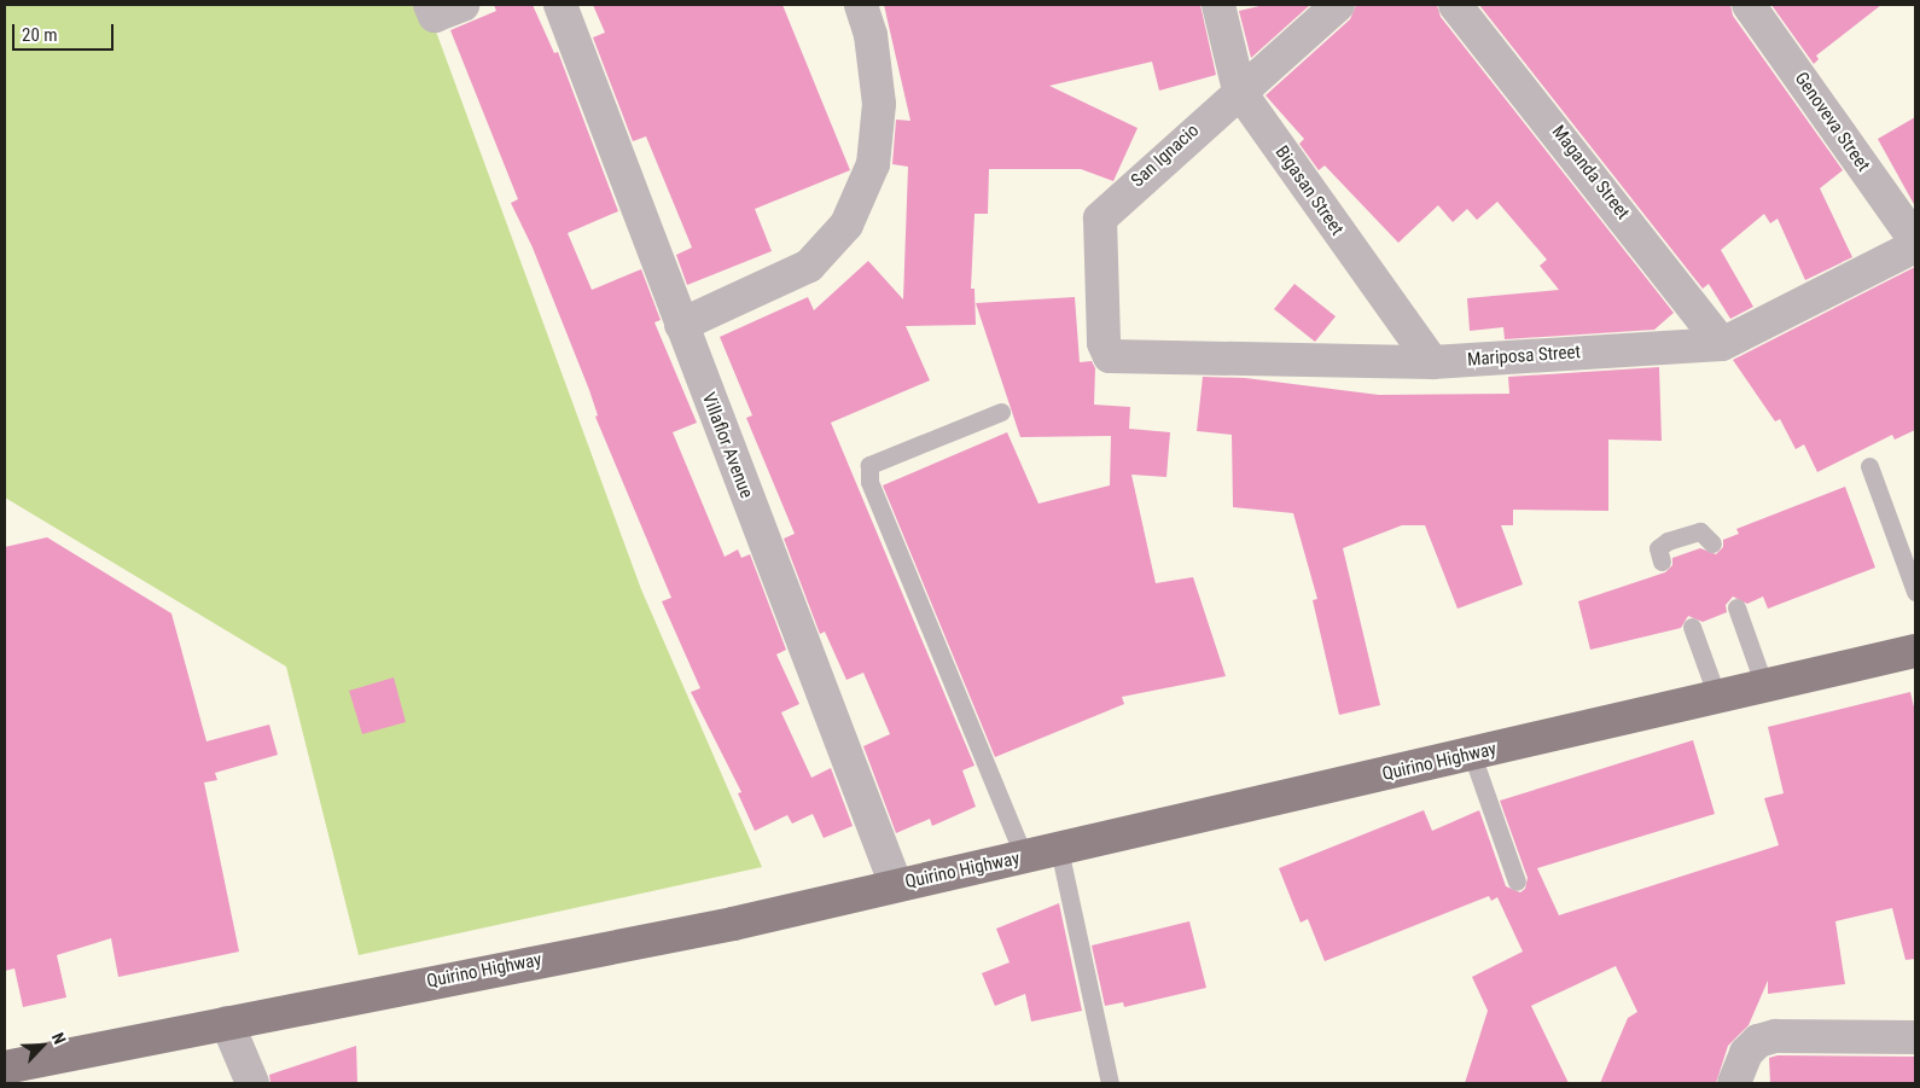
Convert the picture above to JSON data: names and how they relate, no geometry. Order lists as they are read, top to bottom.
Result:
{
  "streets": {
    "main road": ["Quirino Highway"],
    "street": [
      "Genoveva Street",
      "San Ignacio",
      "Maganda Street",
      "Bigasan Street",
      "Mariposa Street",
      "Villaflor Avenue"
    ]
  },
  "crossings": [
    ["San Ignacio", "Bigasan Street"],
    ["San Ignacio", "Mariposa Street"],
    ["Maganda Street", "Mariposa Street"],
    ["Bigasan Street", "Mariposa Street"],
    ["Villaflor Avenue", "Quirino Highway"]
  ],
  "scale_bar": "20 m",
  "north": "top right"
}
